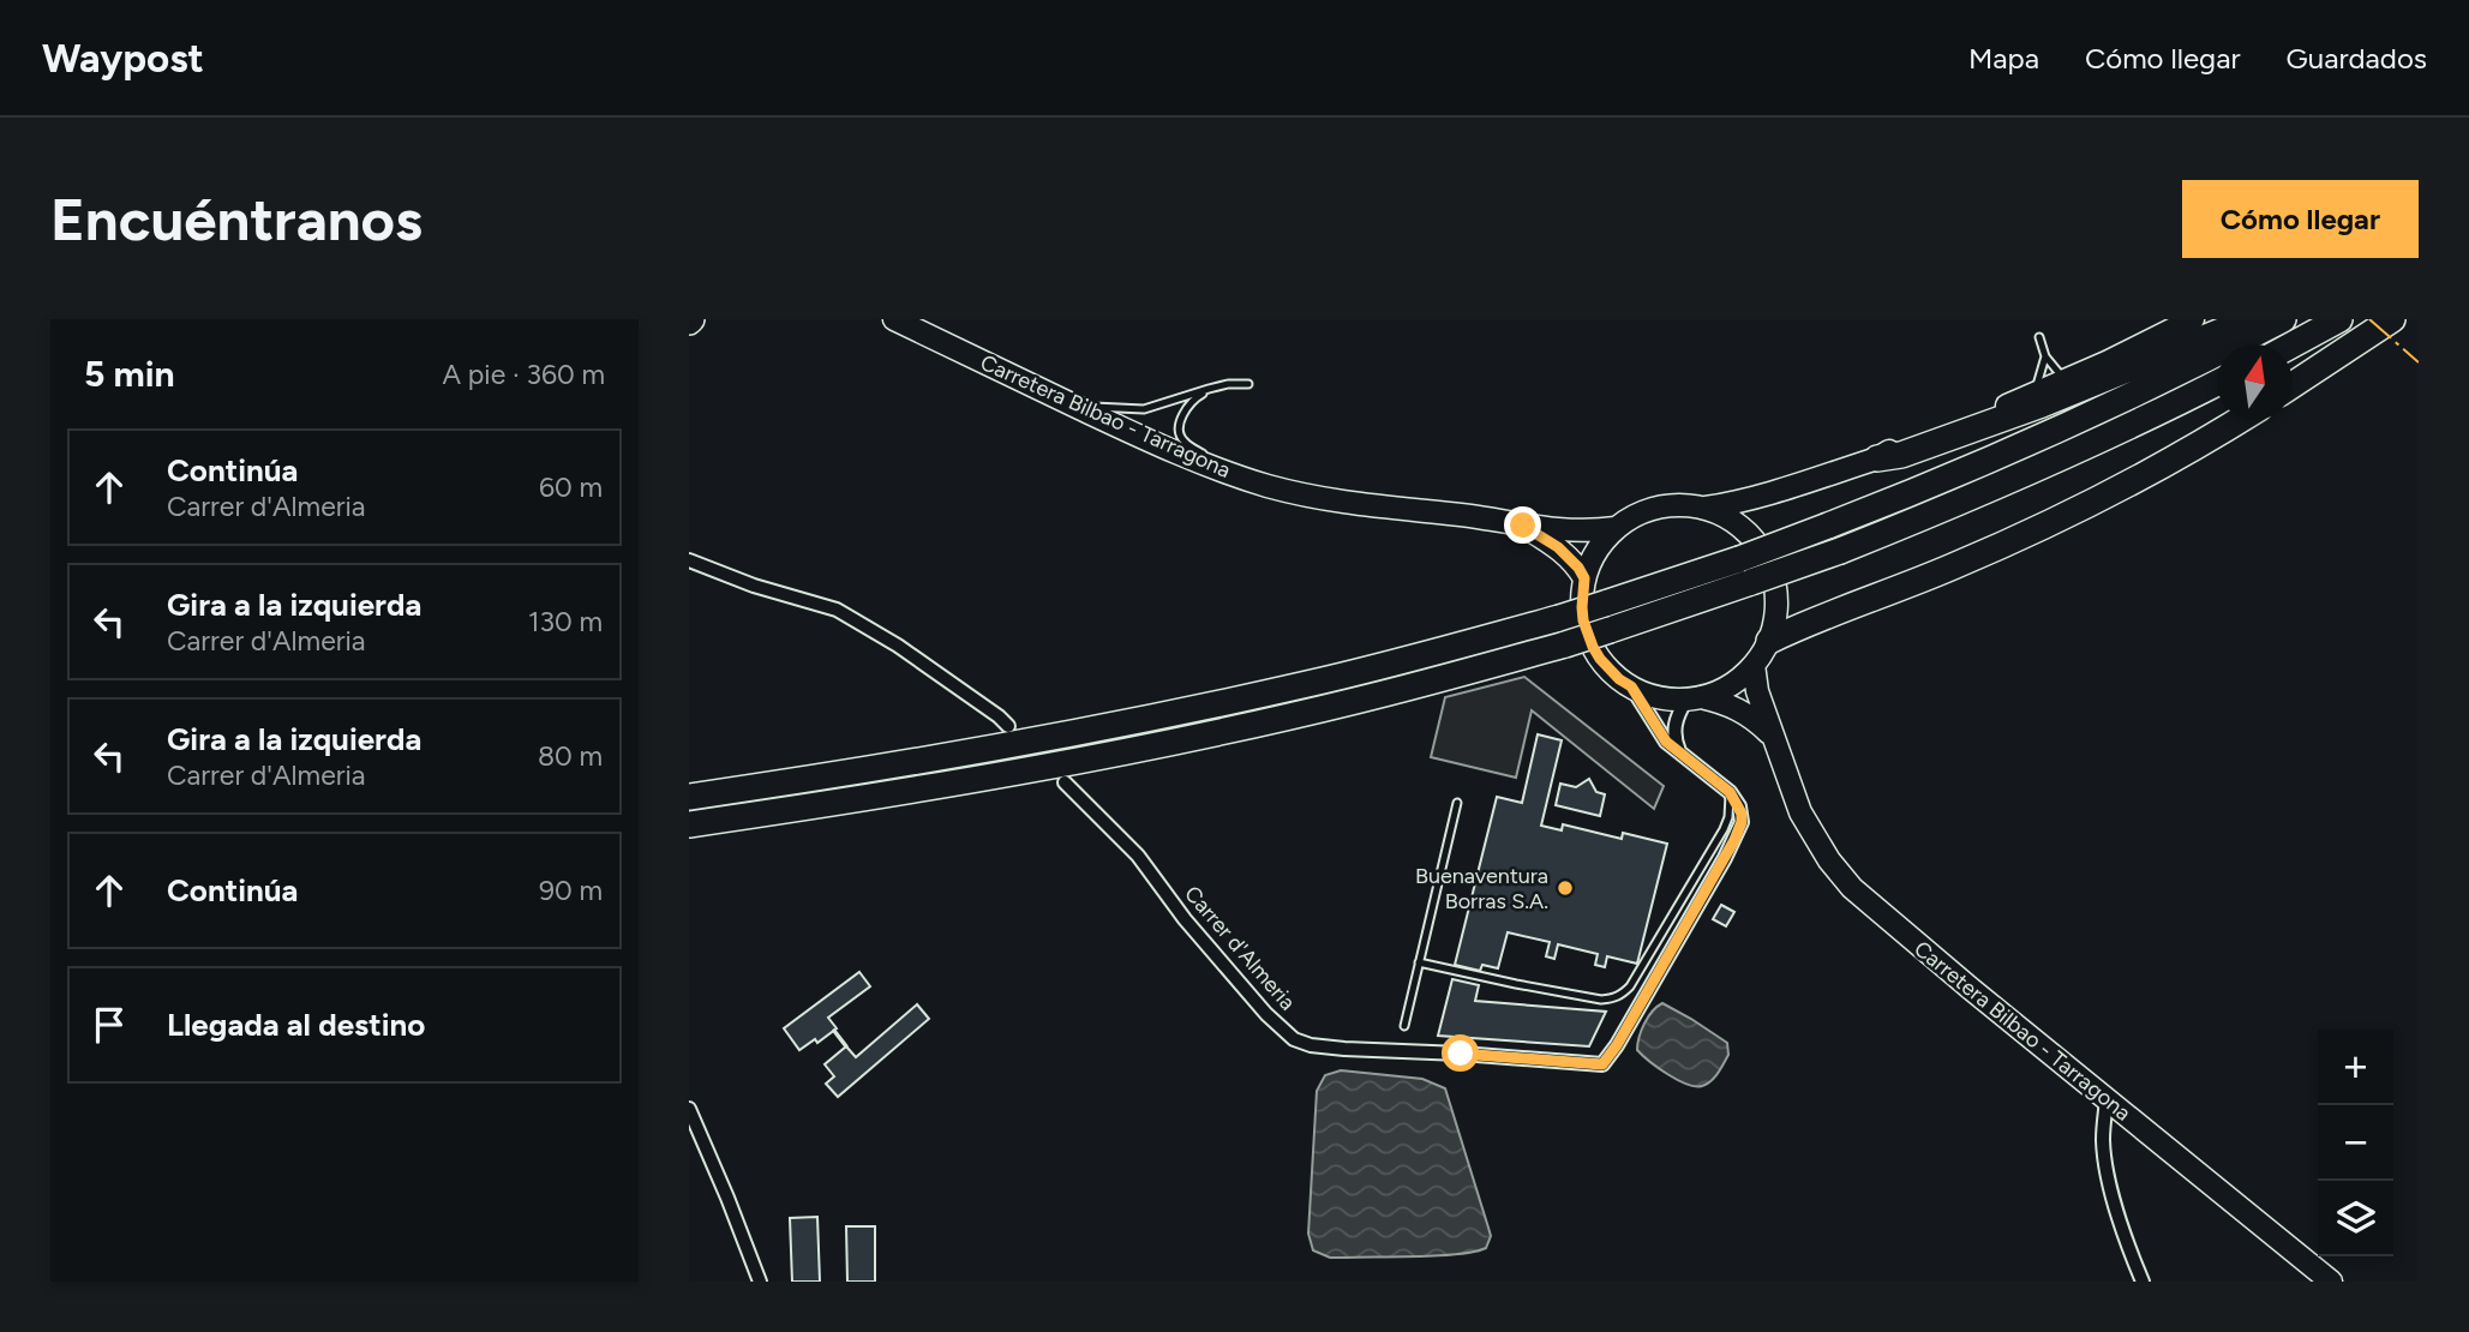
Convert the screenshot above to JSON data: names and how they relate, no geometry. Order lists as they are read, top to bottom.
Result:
{
  "streets": {
    "main road": ["Carretera Bilbao - Tarragona"],
    "street": ["Carrer d'Almeria"]
  },
  "places": ["Buenaventura Borras S.A."],
  "north": "top",
  "page": {
    "header": "Waypost",
    "nav": ["Mapa", "Cómo llegar", "Guardados"],
    "buttons": "Cómo llegar",
    "title": "Encuéntranos",
    "heading": ["5 min", "A pie · 360 m"],
    "list": [
      ["Continúa", "Carrer d'Almeria", "60 m"],
      ["Gira a la izquierda", "Carrer d'Almeria", "130 m"],
      ["Gira a la izquierda", "Carrer d'Almeria", "80 m"],
      ["Continúa", "90 m"],
      "Llegada al destino"
    ],
    "map_buttons": ["+", "−"]
  }
}
